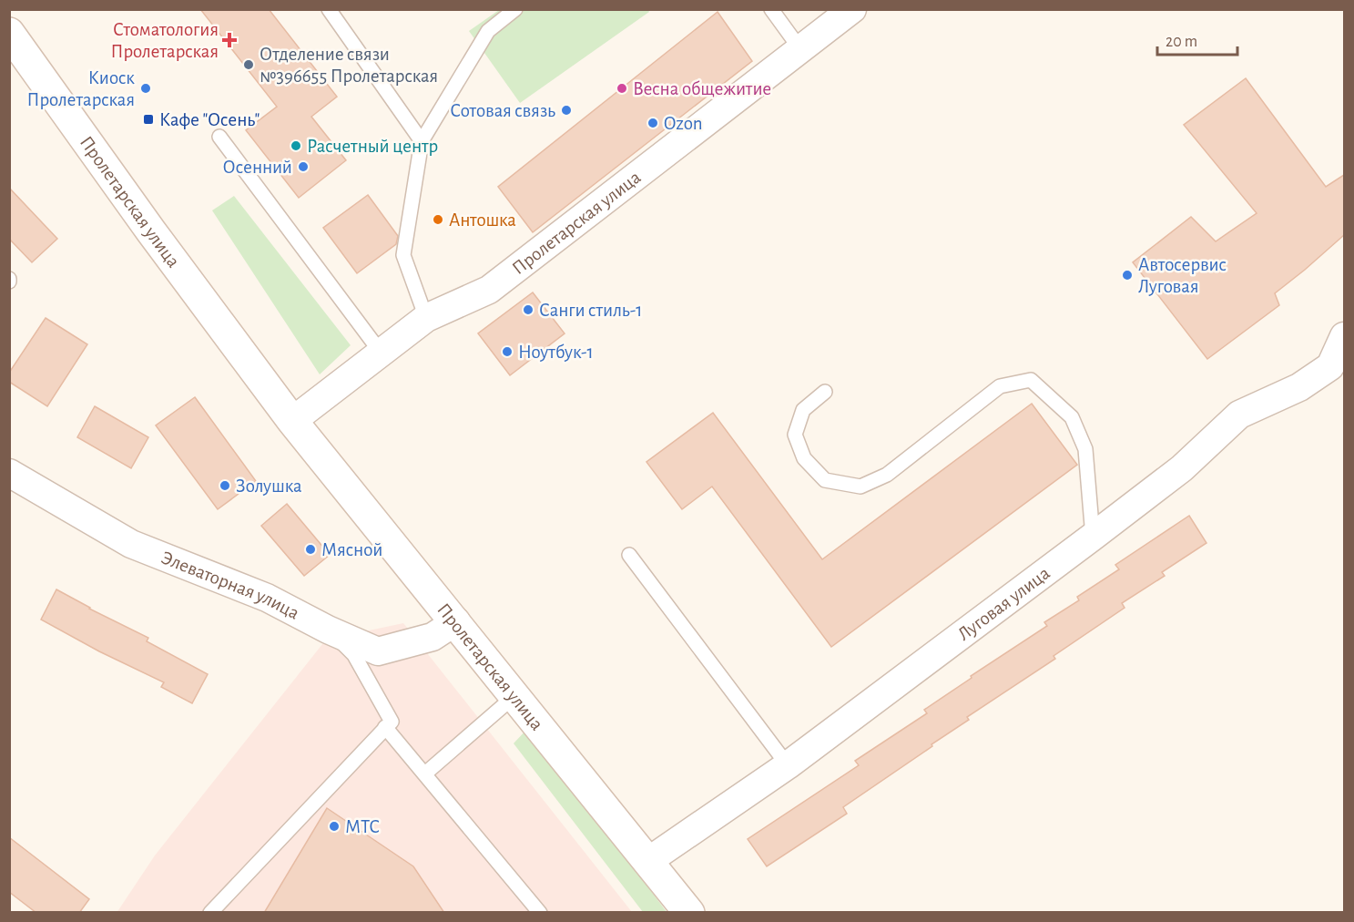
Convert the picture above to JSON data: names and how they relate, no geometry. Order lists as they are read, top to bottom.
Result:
{
  "streets": {
    "main road": ["Пролетарская улица"],
    "street": ["Элеваторная улица", "Луговая улица"]
  },
  "crossings": [
    ["Пролетарская улица", "Элеваторная улица"],
    ["Пролетарская улица", "Луговая улица"]
  ],
  "places": {
    "health": ["Стоматология Пролетарская"],
    "other": [
      "Отделение связи №396655 Пролетарская",
      "Киоск Пролетарская",
      "Весна общежитие",
      "Сотовая связь",
      "Ozon",
      "Расчетный центр",
      "Осенний",
      "Антошка",
      "Автосервис Луговая",
      "Санги стиль-1",
      "Ноутбук-1",
      "Золушка",
      "Мясной",
      "МТС"
    ],
    "transit": ["Кафе \"Осень\""]
  },
  "scale_bar": "20 m"
}
